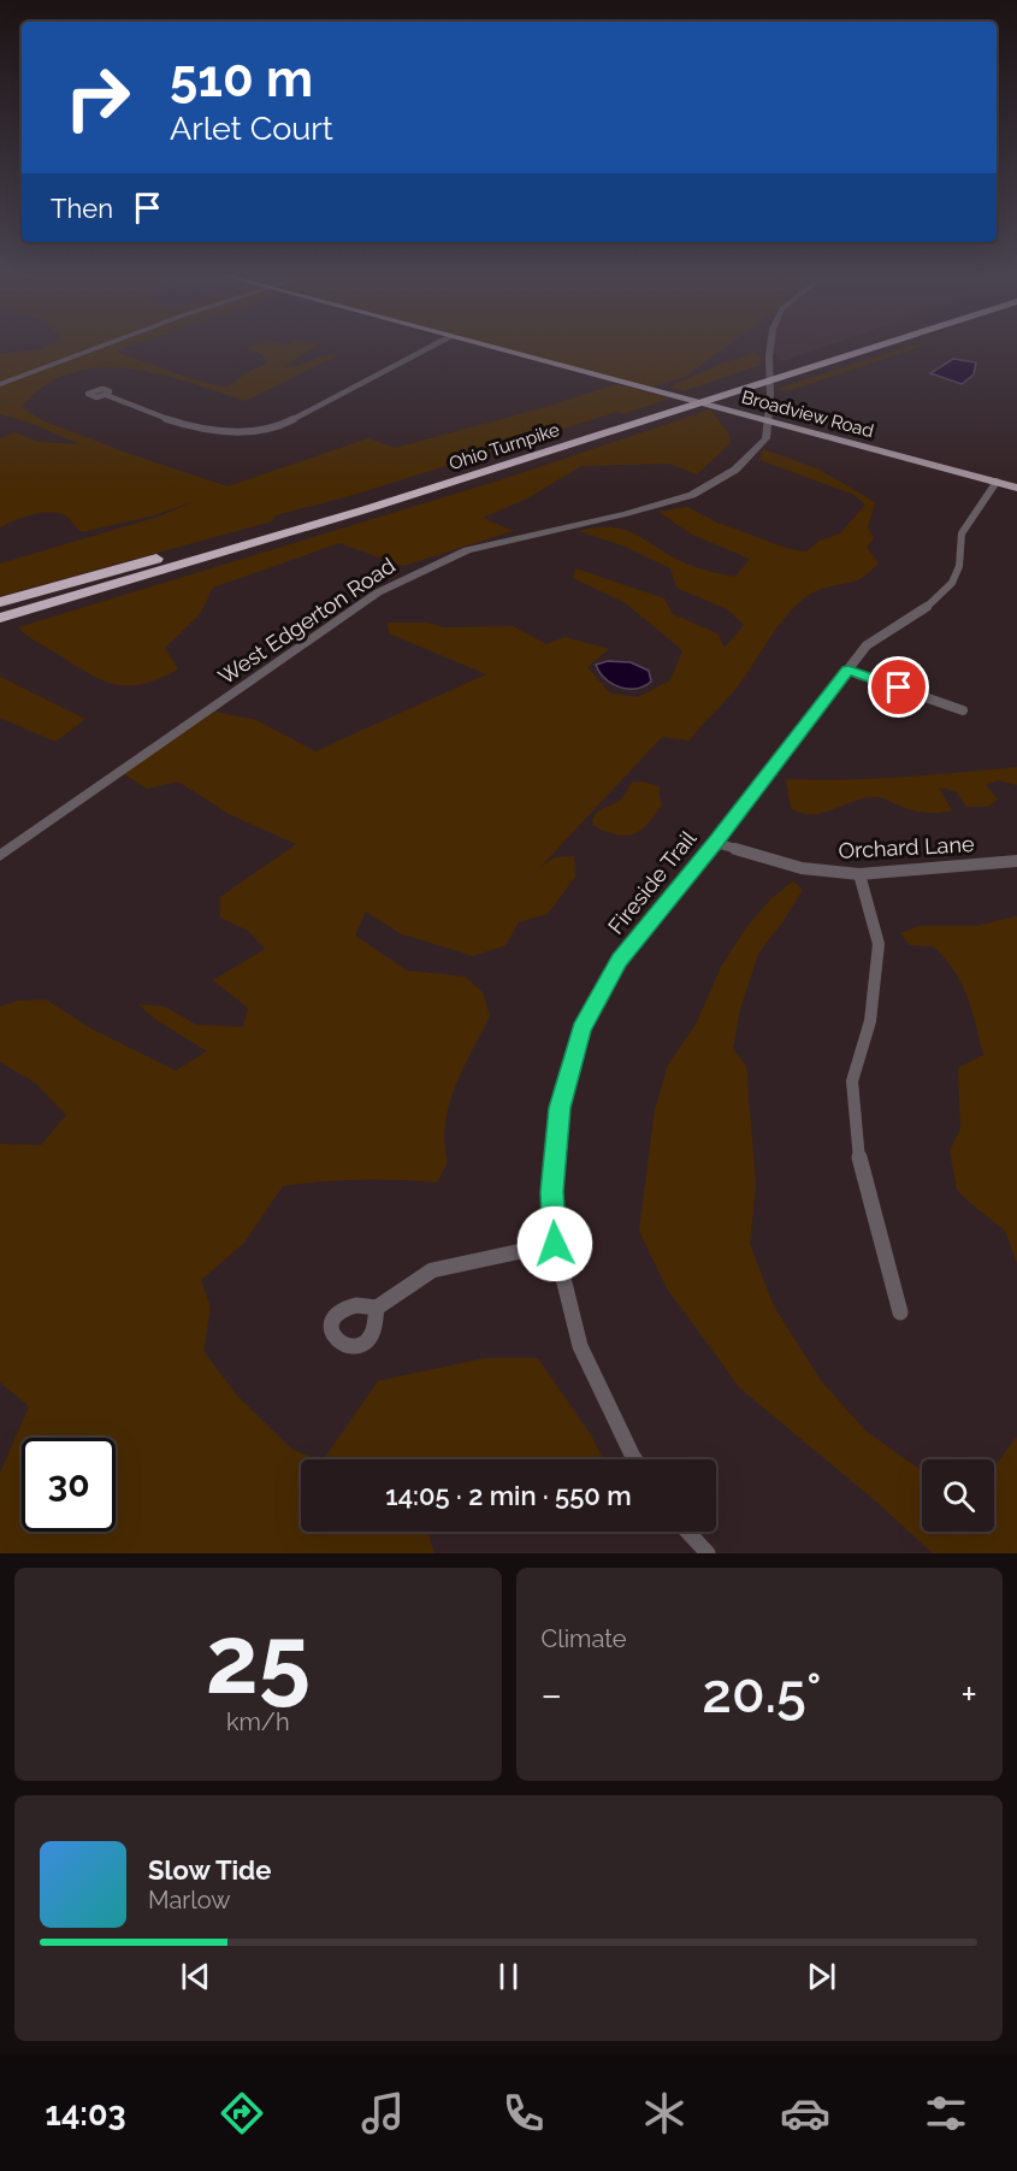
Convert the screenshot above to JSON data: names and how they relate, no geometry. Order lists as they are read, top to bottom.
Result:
{
  "streets": {
    "highway": ["Ohio Turnpike"],
    "main road": ["Broadview Road"],
    "street": ["West Edgerton Road", "Orchard Lane", "Fireside Trail"]
  },
  "crossings": [
    ["Broadview Road", "West Edgerton Road"],
    ["Broadview Road", "Fireside Trail"],
    ["Orchard Lane", "Fireside Trail"]
  ],
  "page": {
    "turn": ["510 m", "Arlet Court"],
    "then": "Then",
    "limit": "30",
    "trip": "14:05 · 2 min · 550 m",
    "tile": [
      ["25", "km/h"],
      "Climate"
    ],
    "heat": ["−", "20.5°", "+"],
    "song": ["Slow Tide", "Marlow"],
    "tabs": "14:03"
  }
}
